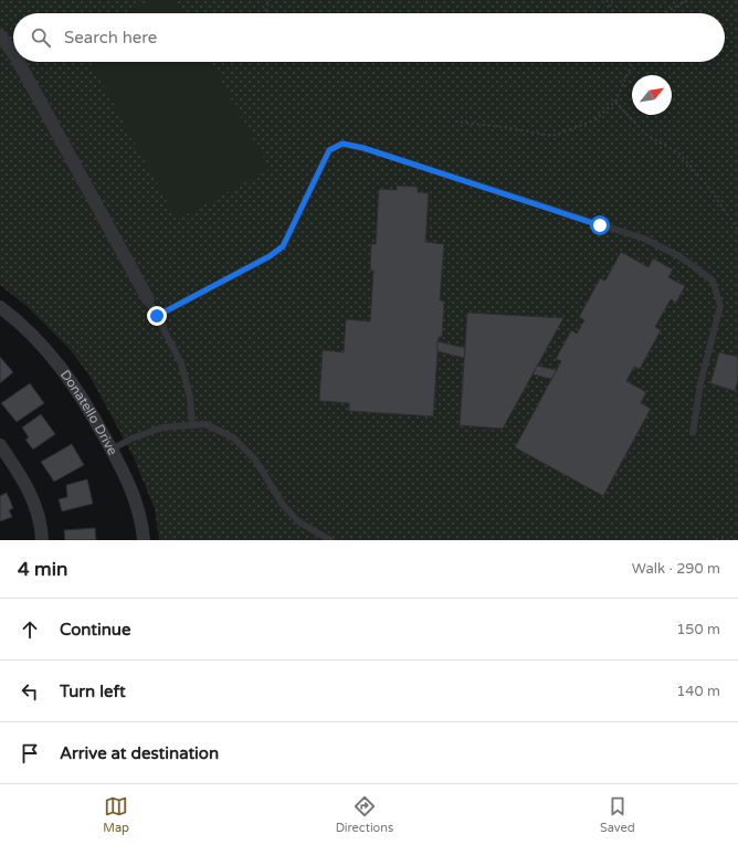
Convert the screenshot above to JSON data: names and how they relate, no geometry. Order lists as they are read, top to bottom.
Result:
{
  "streets": {
    "street": ["Donatello Drive"]
  },
  "north": "top right",
  "page": {
    "search": "Search here",
    "heading": ["4 min", "Walk · 290 m"],
    "list": [
      ["Continue", "150 m"],
      ["Turn left", "140 m"],
      "Arrive at destination"
    ],
    "nav": ["Map", "Directions", "Saved"]
  }
}
